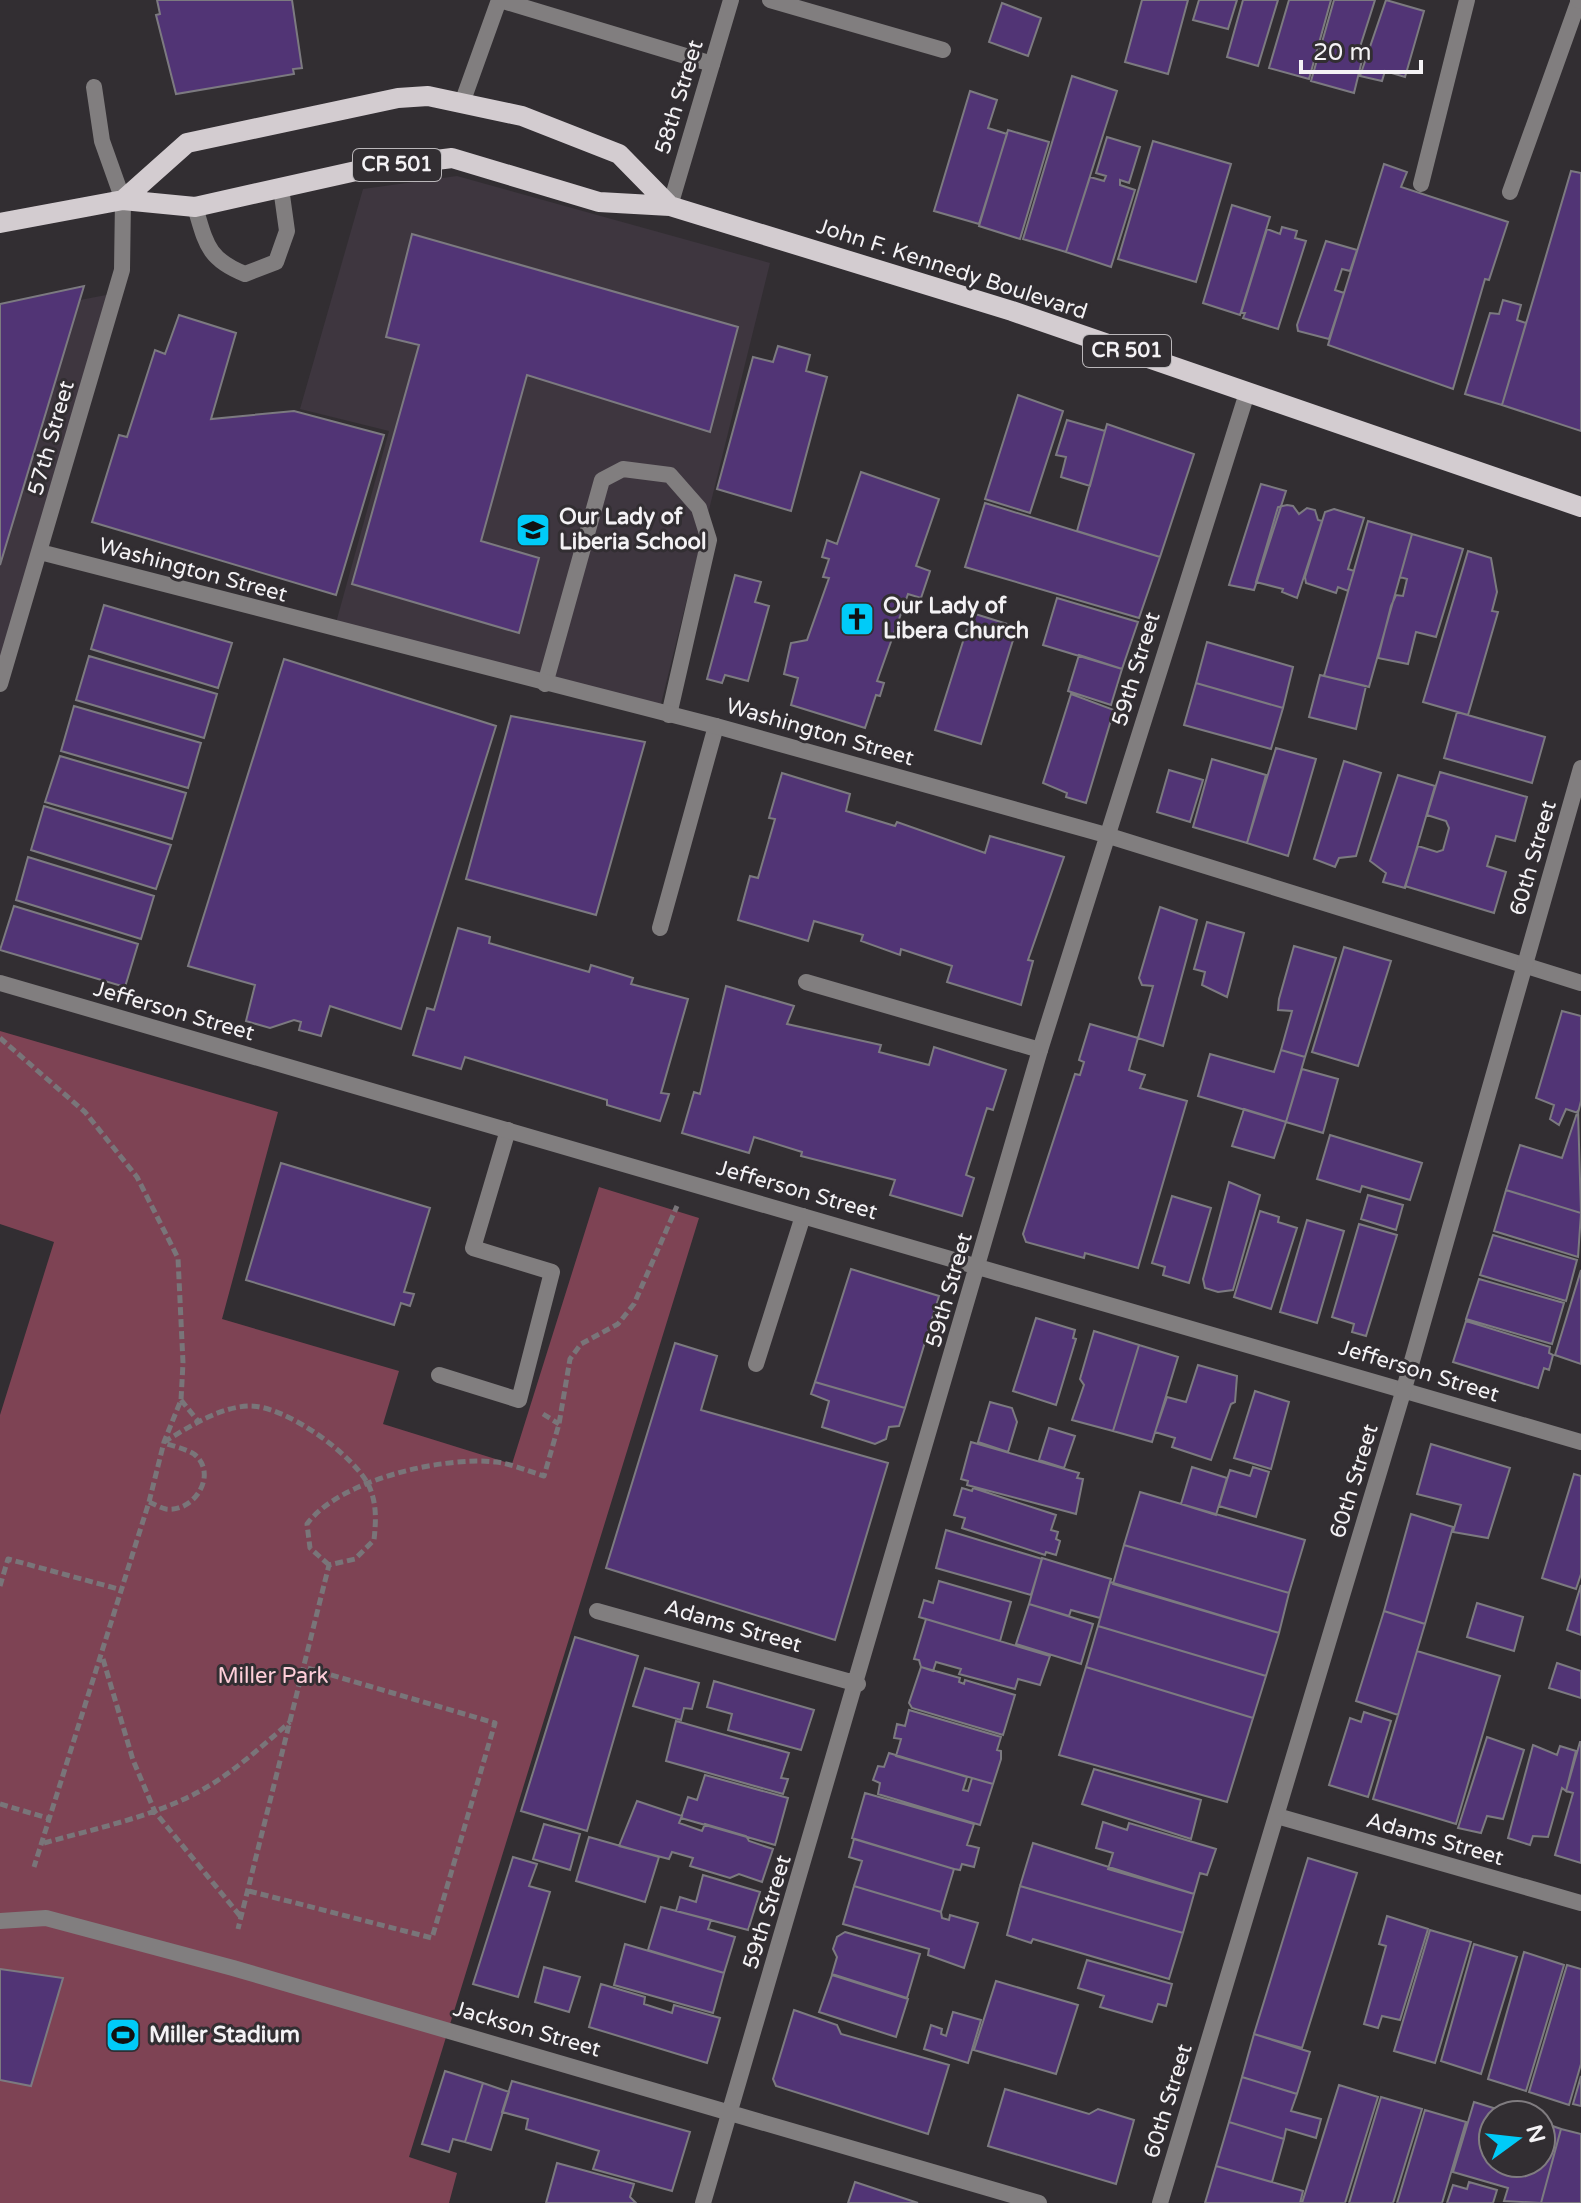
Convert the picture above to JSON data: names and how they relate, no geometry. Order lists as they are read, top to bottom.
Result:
{
  "streets": {
    "main road": ["CR 501", "John F. Kennedy Boulevard"],
    "street": [
      "58th Street",
      "57th Street",
      "Washington Street",
      "59th Street",
      "60th Street",
      "Jefferson Street",
      "Adams Street",
      "Jackson Street"
    ]
  },
  "crossings": [
    ["58th Street", "John F. Kennedy Boulevard"],
    ["John F. Kennedy Boulevard", "57th Street"],
    ["John F. Kennedy Boulevard", "59th Street"],
    ["57th Street", "Washington Street"],
    ["Washington Street", "59th Street"],
    ["Washington Street", "60th Street"],
    ["59th Street", "Jefferson Street"],
    ["59th Street", "Adams Street"],
    ["59th Street", "Jackson Street"],
    ["60th Street", "Jefferson Street"],
    ["60th Street", "Adams Street"]
  ],
  "parks": ["Miller Park"],
  "places": {
    "school or university": ["Our Lady of Liberia School"],
    "church": ["Our Lady of Libera Church"],
    "sports": ["Miller Stadium"]
  },
  "scale_bar": "20 m",
  "north": "right"
}
